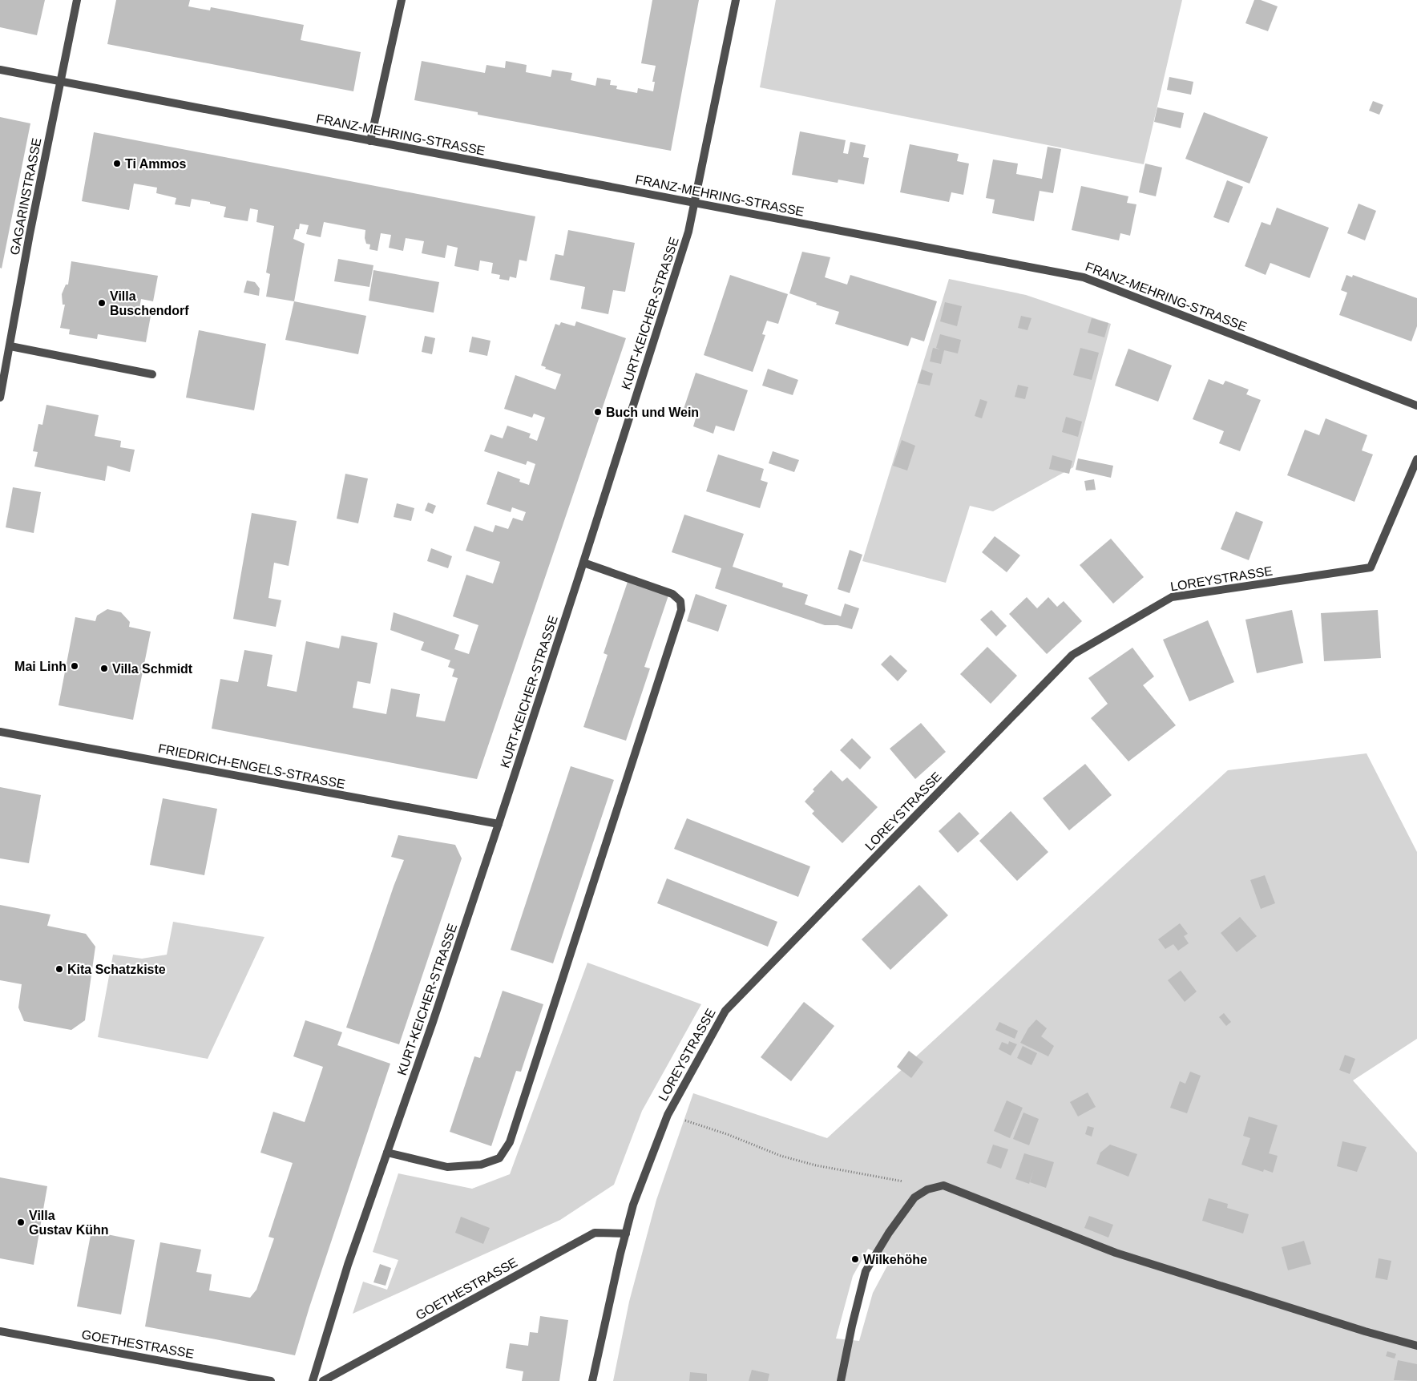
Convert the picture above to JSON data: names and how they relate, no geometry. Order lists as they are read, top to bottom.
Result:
{
  "streets": {
    "street": [
      "FRANZ-MEHRING-STRASSE",
      "GAGARINSTRASSE",
      "KURT-KEICHER-STRASSE",
      "LOREYSTRASSE",
      "FRIEDRICH-ENGELS-STRASSE",
      "GOETHESTRASSE"
    ]
  },
  "crossings": [
    ["FRANZ-MEHRING-STRASSE", "GAGARINSTRASSE"],
    ["FRANZ-MEHRING-STRASSE", "KURT-KEICHER-STRASSE"],
    ["KURT-KEICHER-STRASSE", "FRIEDRICH-ENGELS-STRASSE"],
    ["LOREYSTRASSE", "GOETHESTRASSE"]
  ],
  "places": [
    "Ti Ammos",
    "Villa Buschendorf",
    "Buch und Wein",
    "Mai Linh",
    "Villa Schmidt",
    "Kita Schatzkiste",
    "Villa Gustav Kühn",
    "Wilkehöhe"
  ]
}
